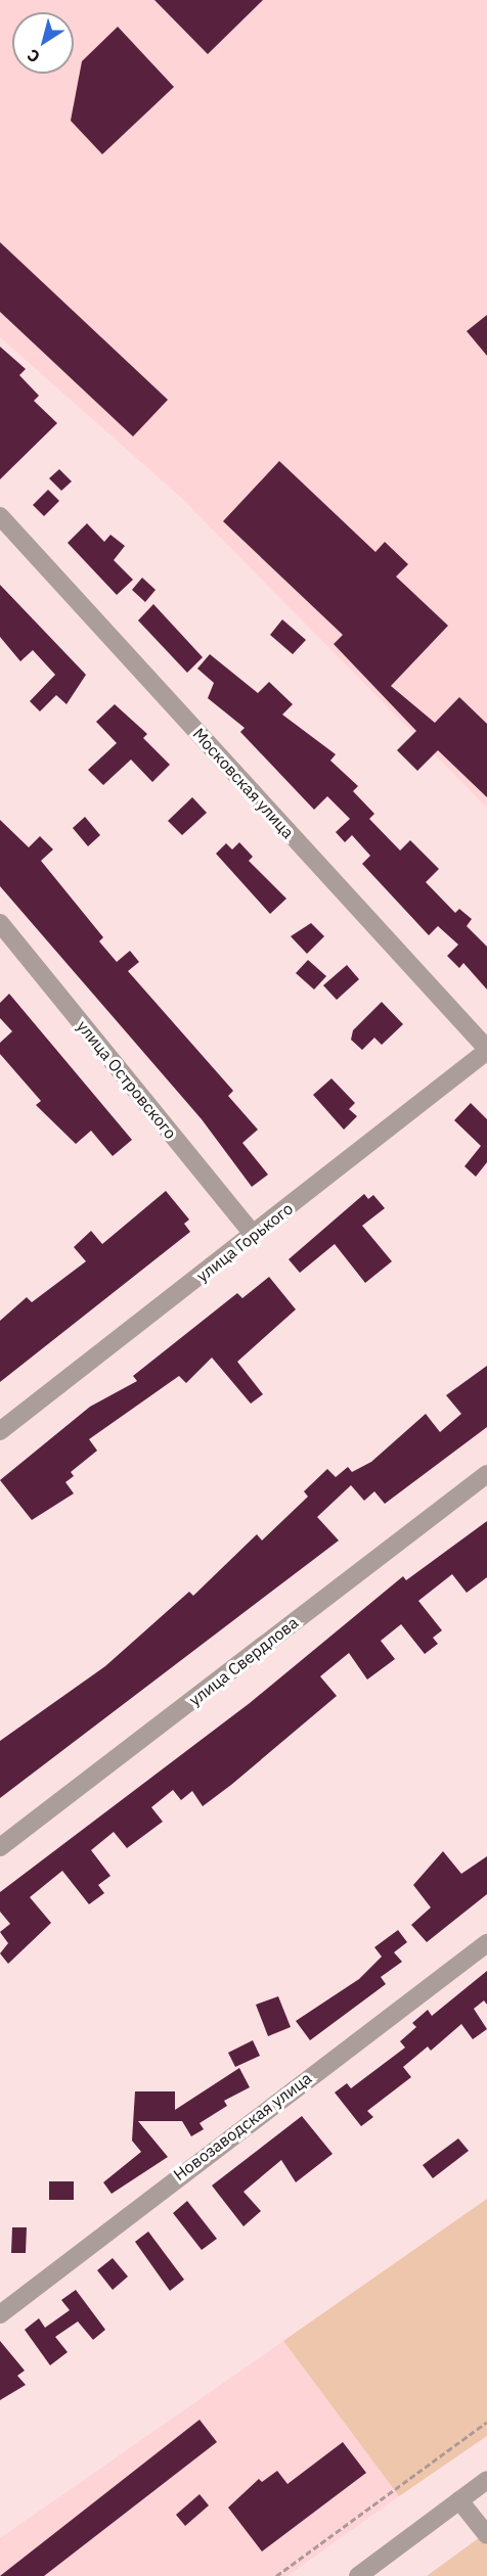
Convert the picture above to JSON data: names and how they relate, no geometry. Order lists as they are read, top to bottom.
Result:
{
  "streets": {
    "street": [
      "Московская улица",
      "улица Островского",
      "улица Горького",
      "улица Свердлова",
      "Новозаводская улица"
    ]
  },
  "crossings": [
    ["Московская улица", "улица Горького"],
    ["улица Островского", "улица Горького"]
  ],
  "north": "bottom left"
}
